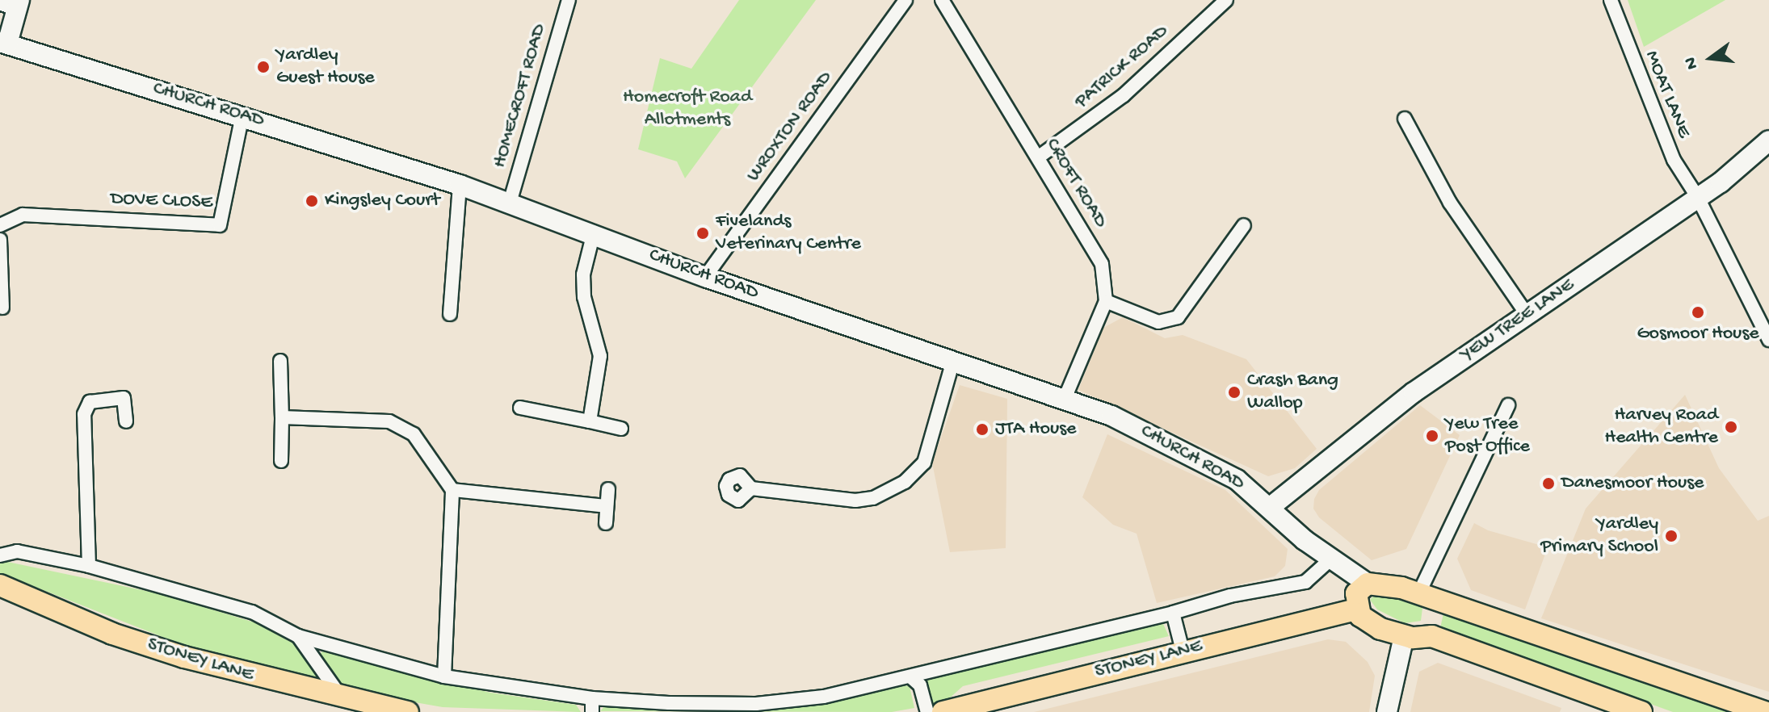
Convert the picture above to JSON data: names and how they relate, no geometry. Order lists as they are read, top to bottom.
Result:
{
  "streets": {
    "main road": ["CHURCH ROAD", "STONEY LANE"],
    "street": [
      "PATRICK ROAD",
      "MOAT LANE",
      "HOMECROFT ROAD",
      "WROXTON ROAD",
      "CROFT ROAD",
      "DOVE CLOSE",
      "YEW TREE LANE"
    ]
  },
  "crossings": [
    ["PATRICK ROAD", "CROFT ROAD"],
    ["MOAT LANE", "YEW TREE LANE"],
    ["HOMECROFT ROAD", "CHURCH ROAD"],
    ["CHURCH ROAD", "WROXTON ROAD"],
    ["CHURCH ROAD", "CROFT ROAD"],
    ["CHURCH ROAD", "DOVE CLOSE"],
    ["CHURCH ROAD", "YEW TREE LANE"]
  ],
  "parks": ["Homecroft Road Allotments"],
  "places": [
    "Yardley Guest House",
    "Kingsley Court",
    "Fivelands Veterinary Centre",
    "Gosmoor House",
    "Crash Bang Wallop",
    "Harvey Road Health Centre",
    "JTA House",
    "Yew Tree Post Office",
    "Danesmoor House",
    "Yardley Primary School"
  ],
  "north": "left"
}
